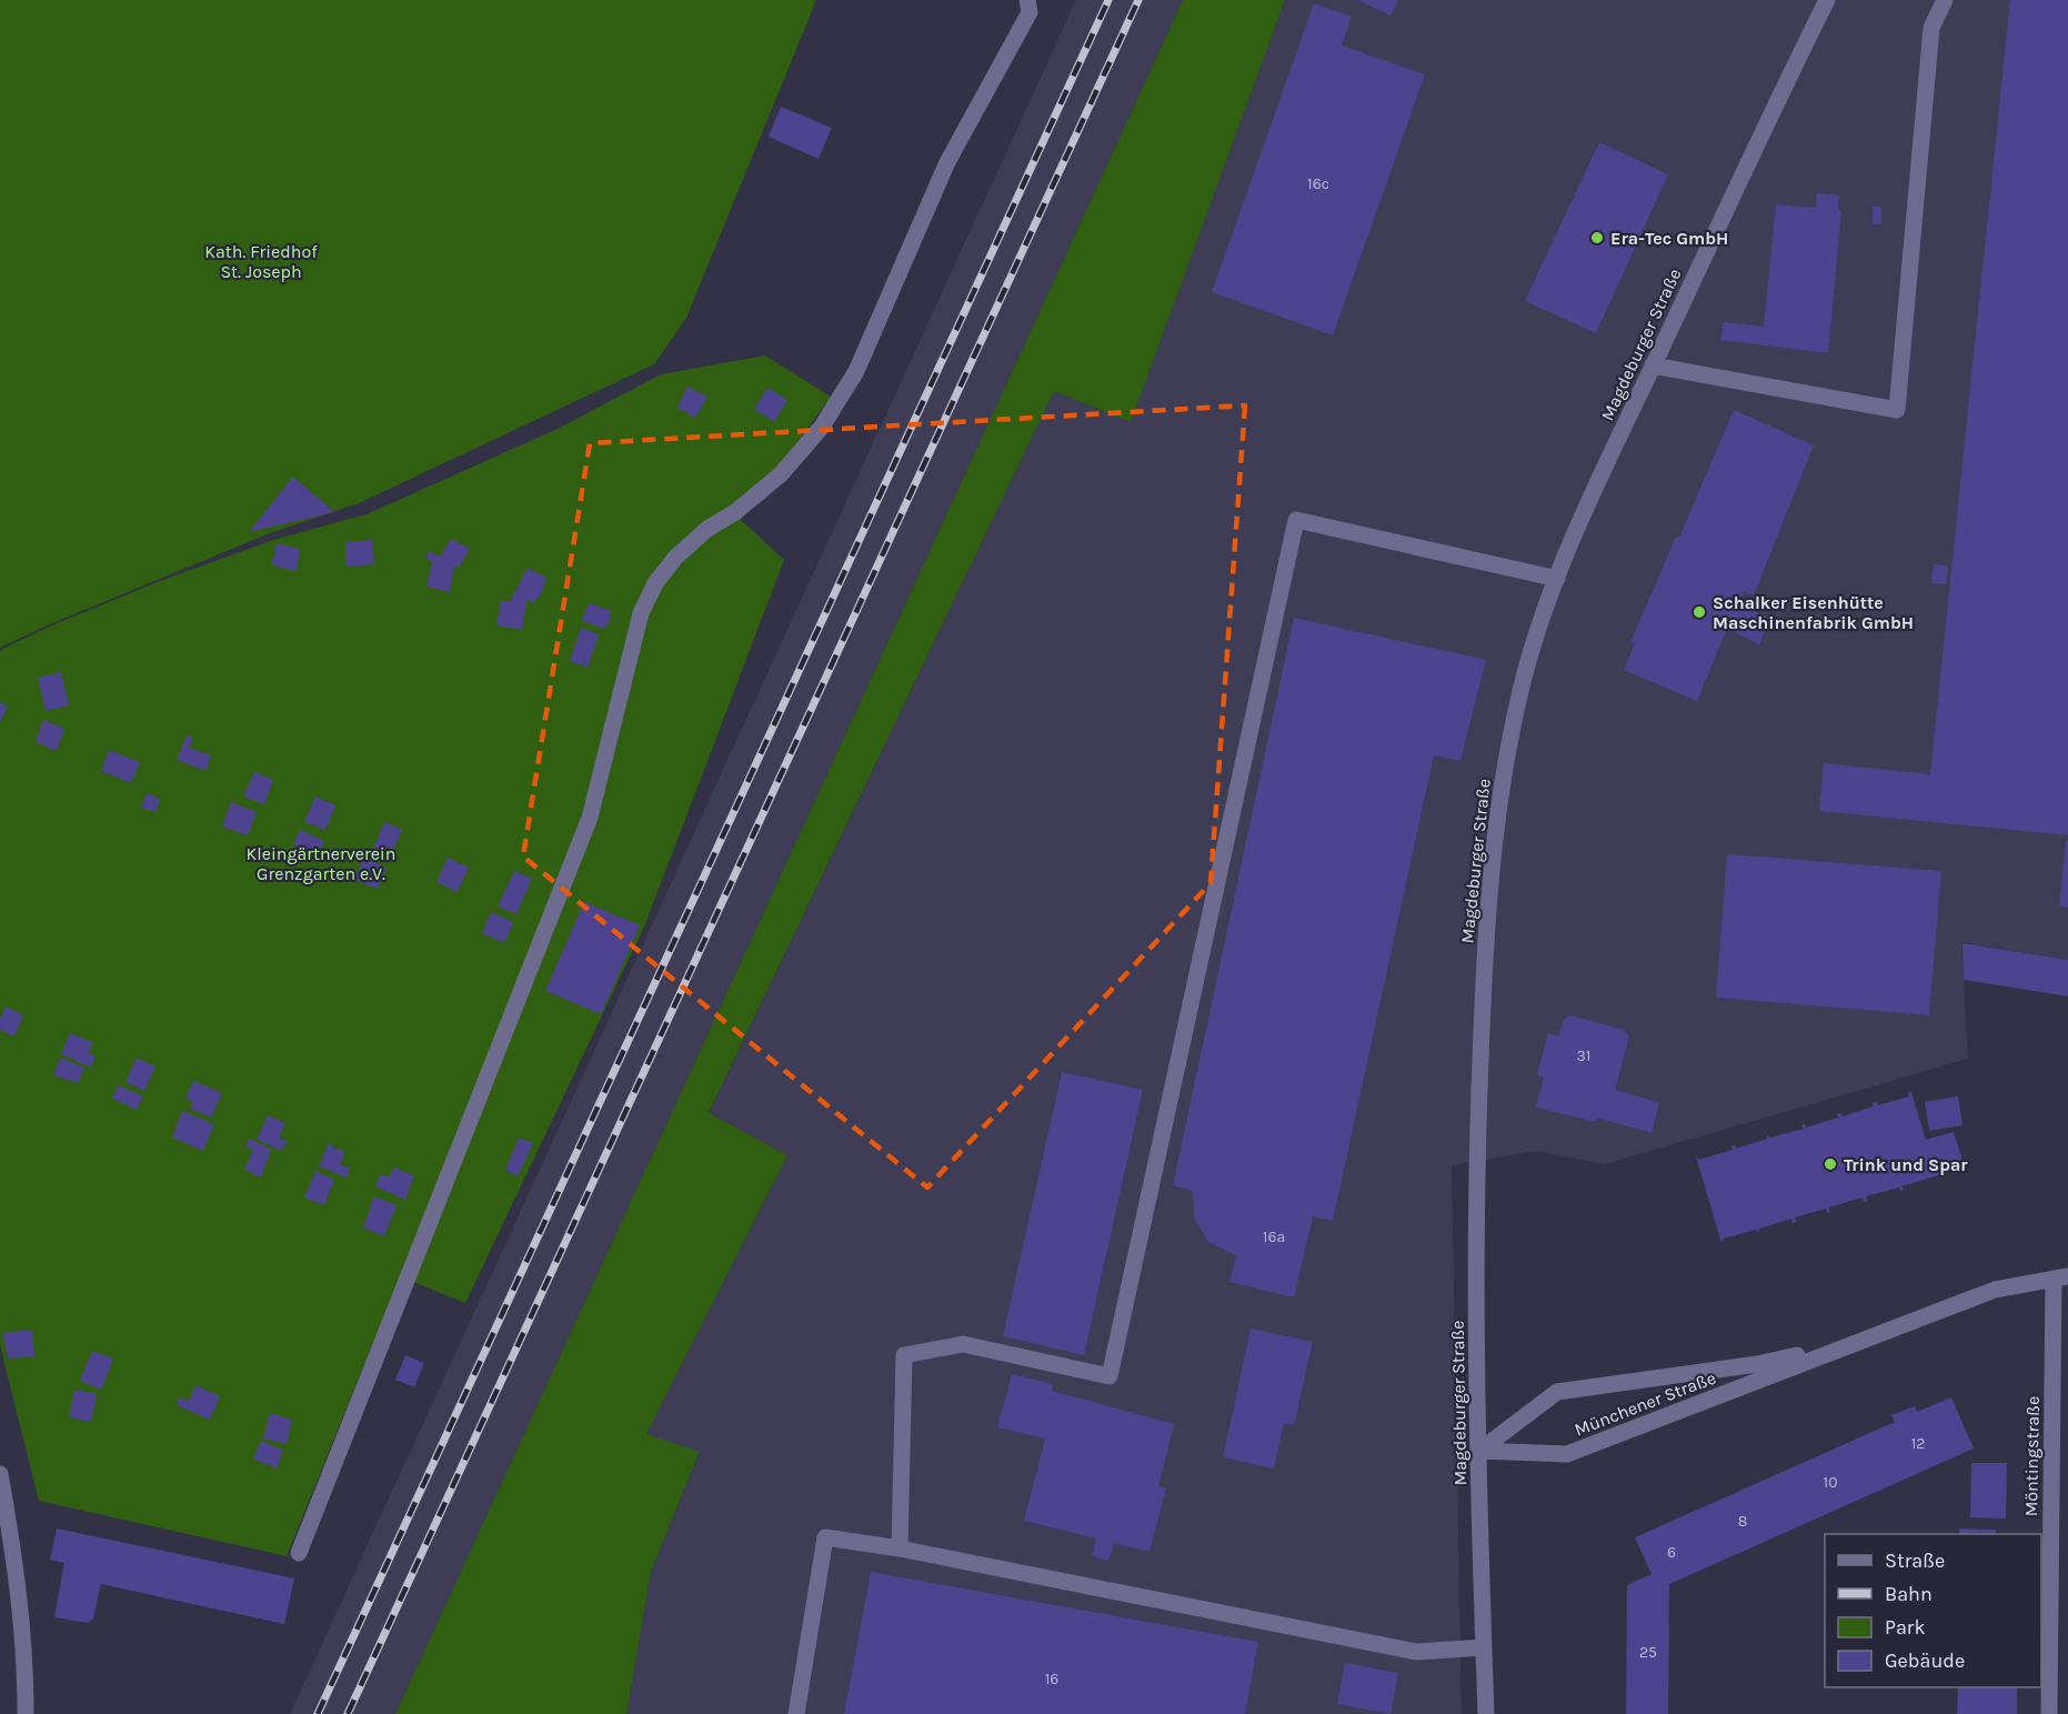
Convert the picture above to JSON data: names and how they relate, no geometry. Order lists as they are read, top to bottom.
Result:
{
  "streets": {
    "street": ["Magdeburger Straße", "Münchener Straße", "Möntingstraße"]
  },
  "crossings": [
    ["Magdeburger Straße", "Münchener Straße"],
    ["Münchener Straße", "Möntingstraße"]
  ],
  "parks": ["Kath. Friedhof St. Joseph", "Kleingärtnerverein Grenzgarten e.V."],
  "places": ["Era-Tec GmbH", "Schalker Eisenhütte Maschinenfabrik GmbH", "Trink und Spar"],
  "house_numbers": [
    "16c",
    "31",
    "16a",
    "12",
    "10",
    "8",
    "6",
    "25",
    "16"
  ],
  "legend": [
    "Straße",
    "Bahn",
    "Park",
    "Gebäude"
  ]
}
